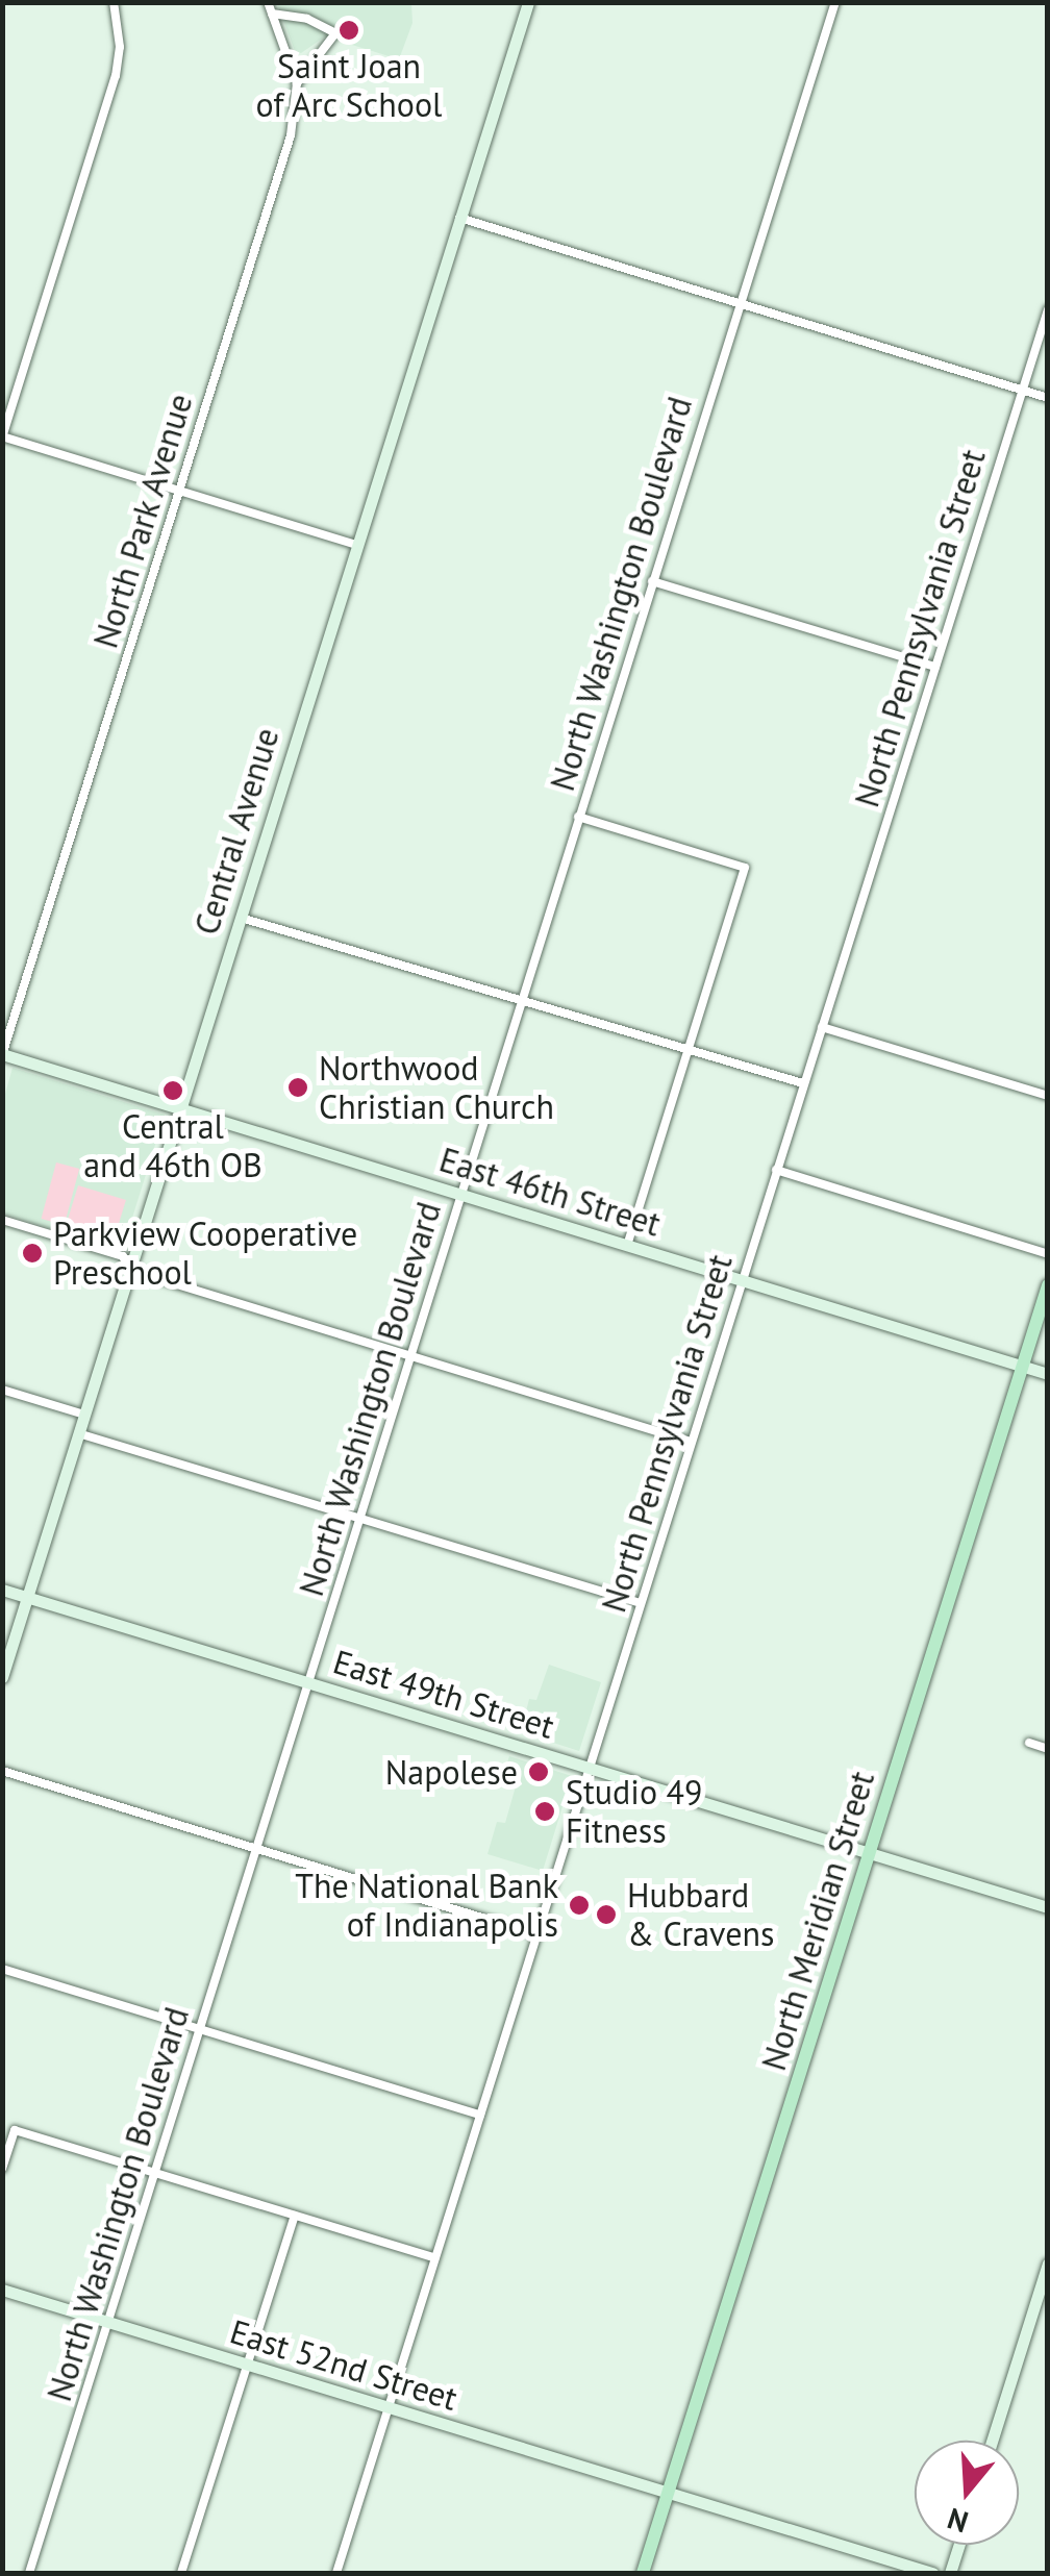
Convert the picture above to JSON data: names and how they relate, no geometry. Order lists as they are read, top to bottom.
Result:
{
  "streets": {
    "main road": [
      "Central Avenue",
      "East 46th Street",
      "East 49th Street",
      "North Meridian Street",
      "East 52nd Street"
    ],
    "street": ["North Park Avenue", "North Washington Boulevard", "North Pennsylvania Street"]
  },
  "crossings": [
    ["North Park Avenue", "East 46th Street"],
    ["North Washington Boulevard", "East 46th Street"],
    ["North Washington Boulevard", "East 49th Street"],
    ["North Washington Boulevard", "East 52nd Street"],
    ["North Pennsylvania Street", "East 46th Street"],
    ["North Pennsylvania Street", "East 49th Street"],
    ["North Pennsylvania Street", "East 52nd Street"],
    ["Central Avenue", "East 46th Street"],
    ["Central Avenue", "East 49th Street"],
    ["East 46th Street", "North Meridian Street"],
    ["East 49th Street", "North Meridian Street"],
    ["North Meridian Street", "East 52nd Street"]
  ],
  "places": [
    "Saint Joan of Arc School",
    "Northwood Christian Church",
    "Central and 46th OB",
    "Parkview Cooperative Preschool",
    "Napolese",
    "Studio 49 Fitness",
    "The National Bank of Indianapolis",
    "Hubbard & Cravens"
  ],
  "north": "bottom"
}
